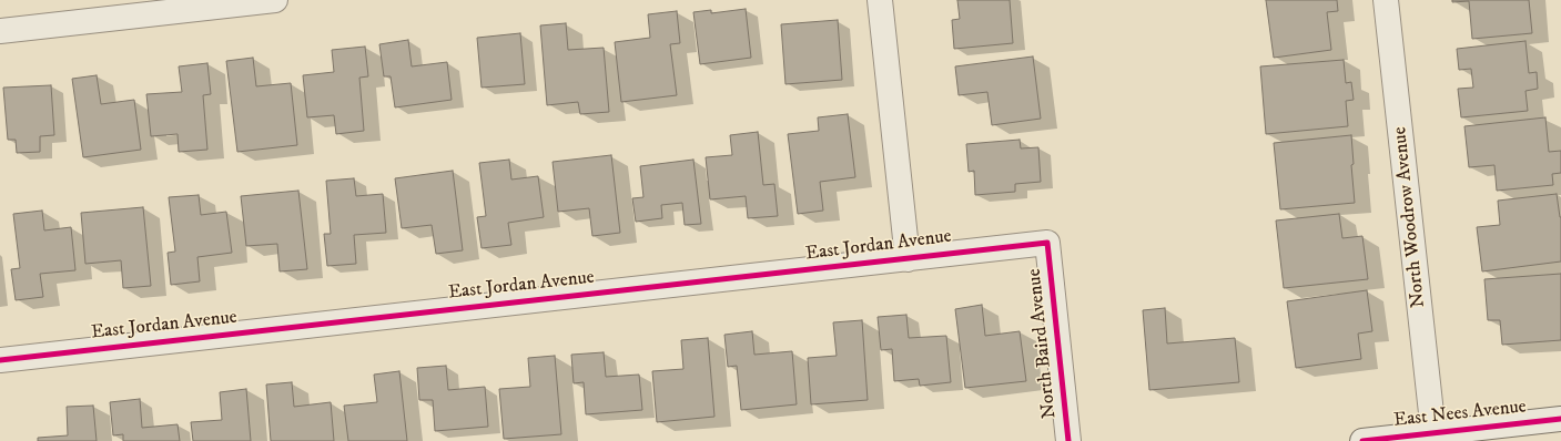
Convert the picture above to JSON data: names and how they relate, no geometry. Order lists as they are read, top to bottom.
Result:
{
  "streets": {
    "street": [
      "North Woodrow Avenue",
      "East Jordan Avenue",
      "North Baird Avenue",
      "East Nees Avenue"
    ]
  },
  "crossings": [
    ["North Woodrow Avenue", "East Nees Avenue"],
    ["East Jordan Avenue", "North Baird Avenue"]
  ]
}
